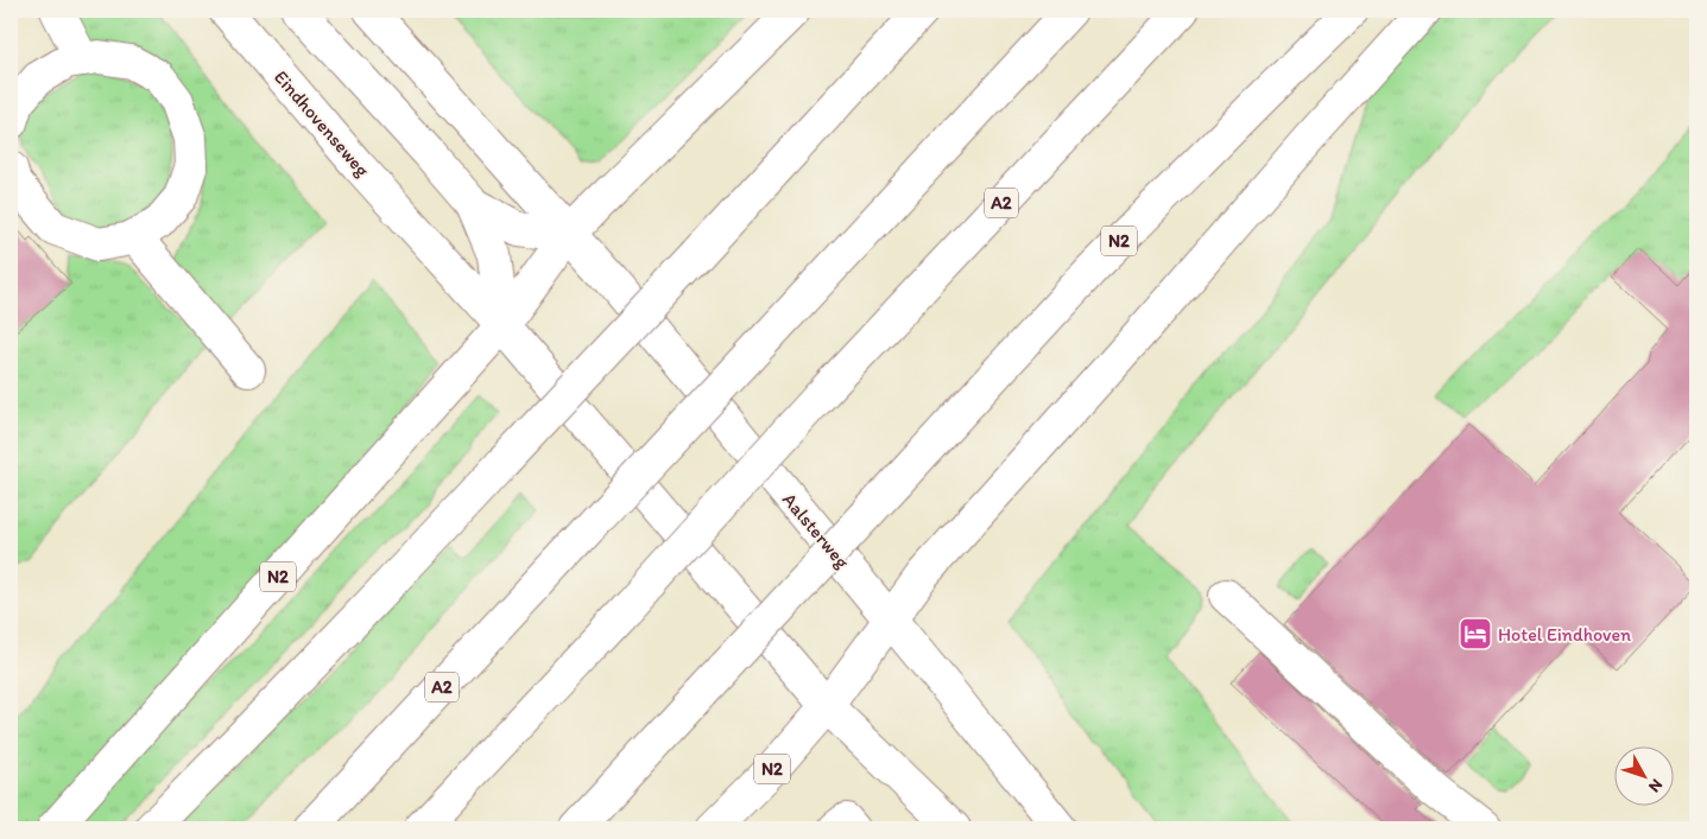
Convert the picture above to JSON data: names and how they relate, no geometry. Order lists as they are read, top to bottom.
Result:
{
  "streets": {
    "main road": [
      "Eindhovenseweg",
      "A2",
      "N2",
      "Aalsterweg"
    ]
  },
  "crossings": [
    ["Eindhovenseweg", "N2"]
  ],
  "places": {
    "hotel": ["Hotel Eindhoven"]
  },
  "north": "bottom right"
}
